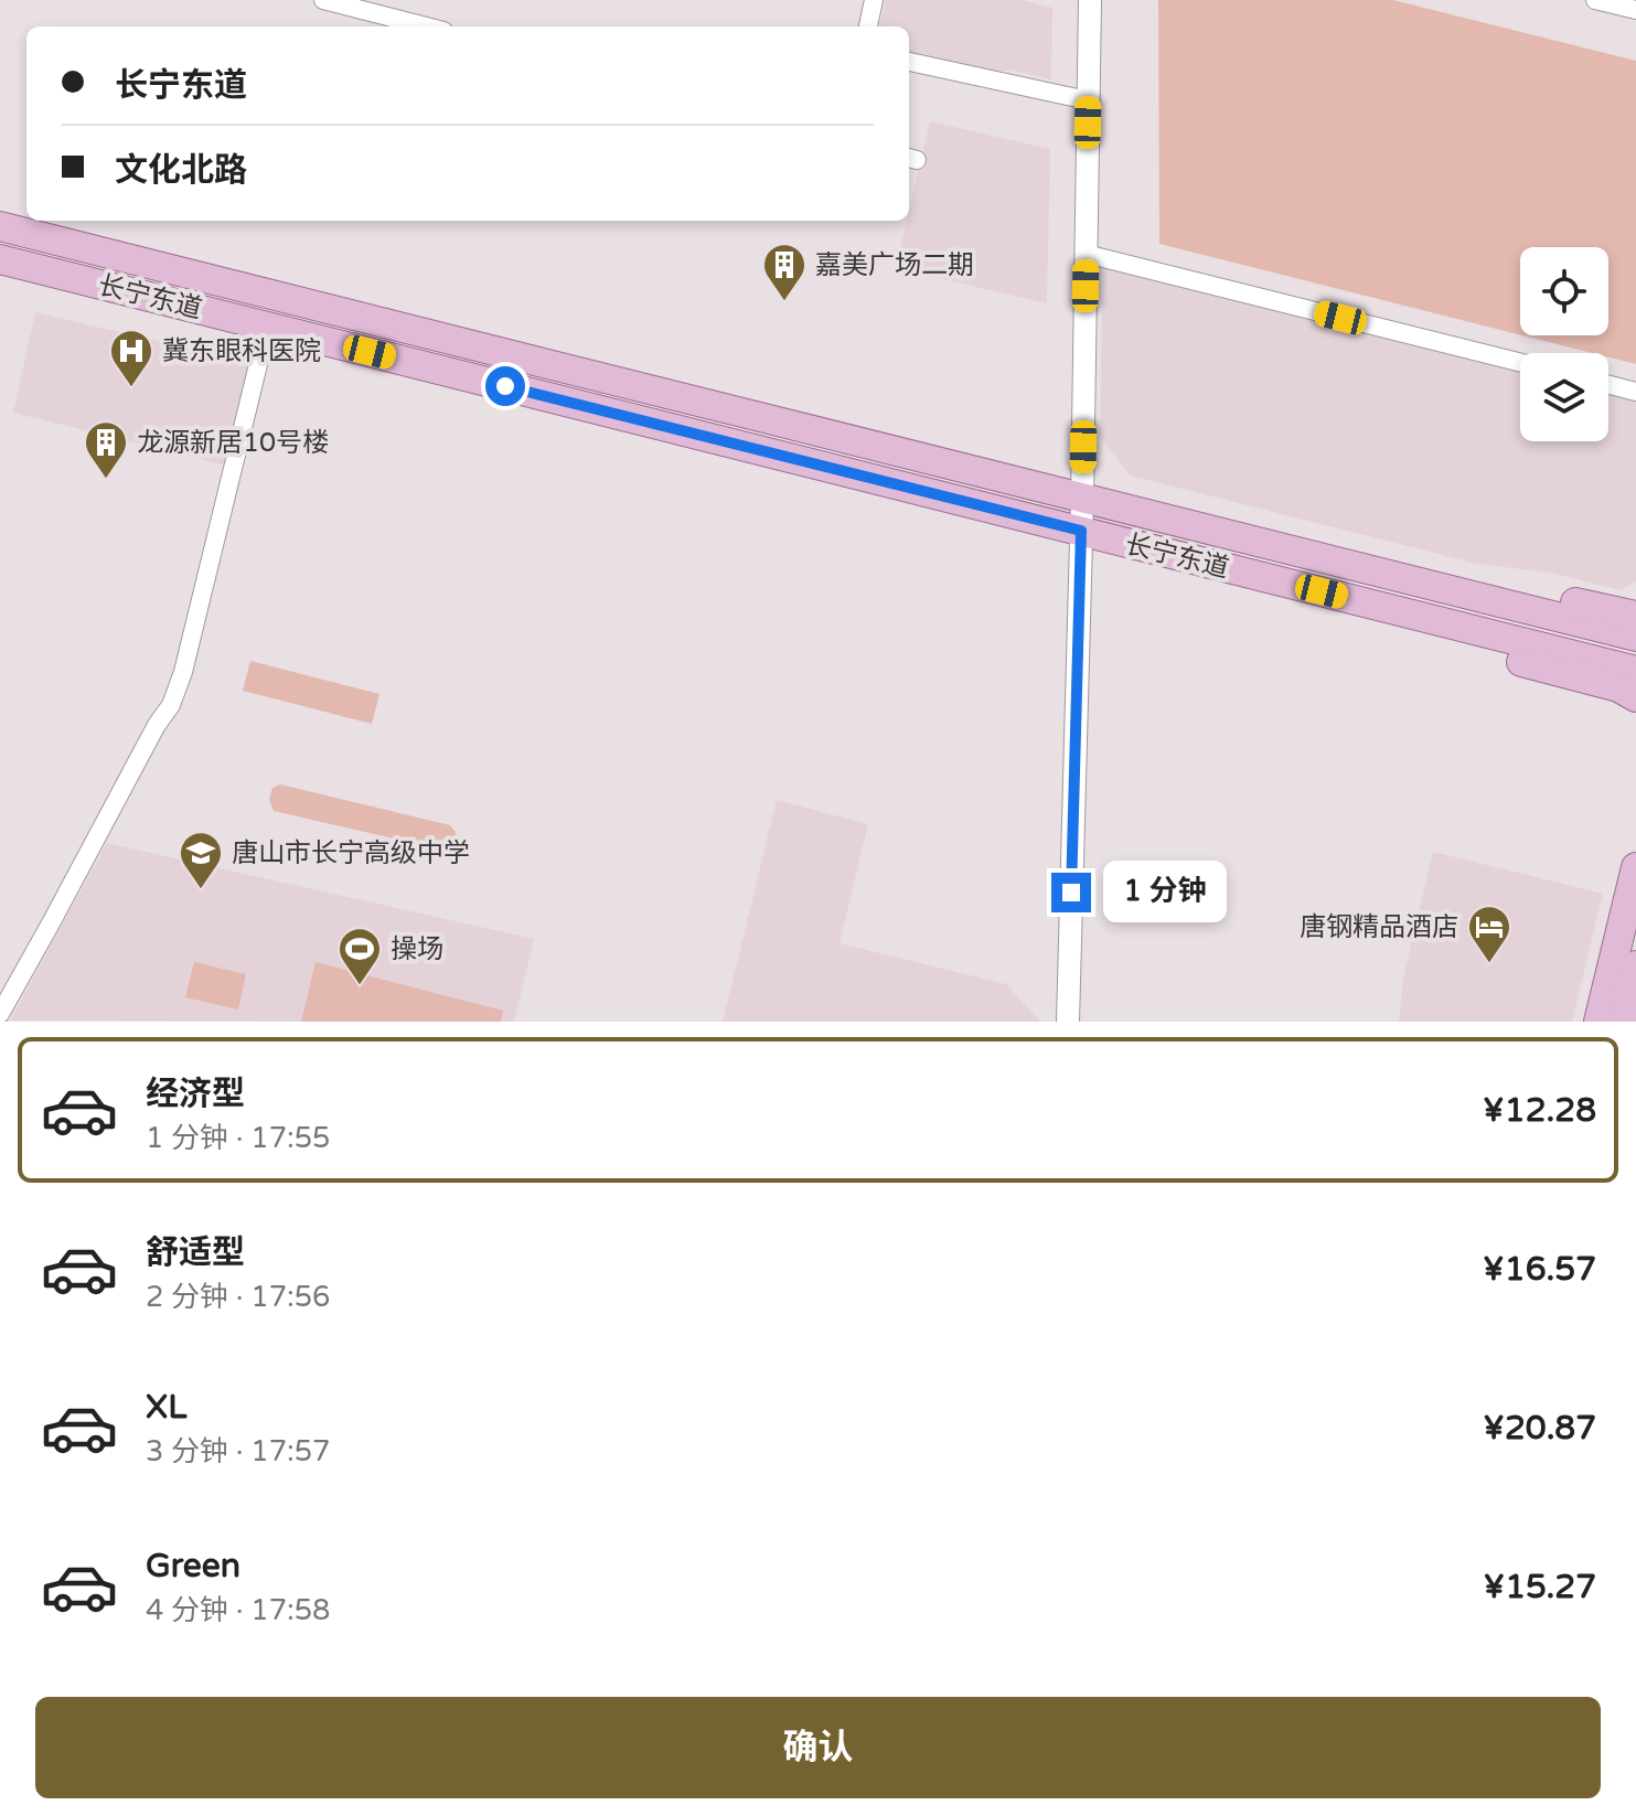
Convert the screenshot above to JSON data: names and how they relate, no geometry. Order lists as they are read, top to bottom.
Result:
{
  "streets": {
    "main road": ["长宁东道"]
  },
  "places": {
    "building": ["嘉美广场二期", "龙源新居10号楼"],
    "hospital": ["冀东眼科医院"],
    "school or university": ["唐山市长宁高级中学"],
    "hotel": ["唐钢精品酒店"],
    "sports": ["操场"]
  },
  "page": {
    "banner": ["长宁东道", "文化北路"],
    "bubble": "1 分钟",
    "list": [
      {
        "name": "经济型",
        "note": "1 分钟 · 17:55",
        "value": "¥12.28"
      },
      {
        "name": "舒适型",
        "note": "2 分钟 · 17:56",
        "value": "¥16.57"
      },
      {
        "name": "XL",
        "note": "3 分钟 · 17:57",
        "value": "¥20.87"
      },
      {
        "name": "Green",
        "note": "4 分钟 · 17:58",
        "value": "¥15.27"
      }
    ],
    "buttons": "确认"
  }
}
